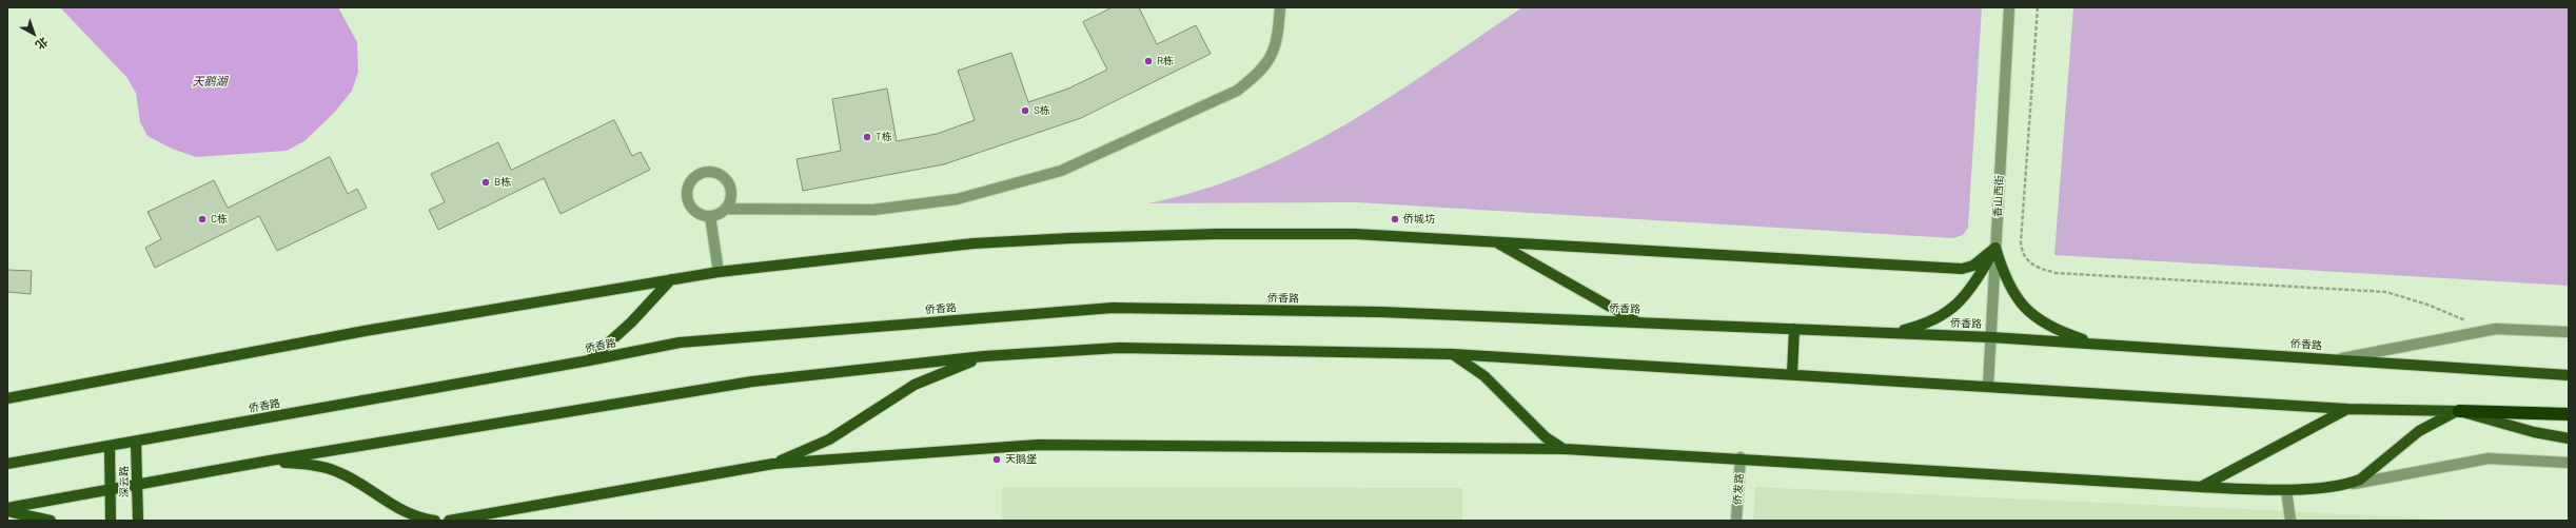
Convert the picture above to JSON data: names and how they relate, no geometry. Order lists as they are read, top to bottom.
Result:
{
  "streets": {
    "main road": ["侨香路", "深云路"],
    "street": ["香山西街", "侨发路"]
  },
  "crossings": [
    ["香山西街", "侨香路"],
    ["侨香路", "深云路"]
  ],
  "water": ["天鹅湖"],
  "places": [
    "R栋",
    "S栋",
    "T栋",
    "B栋",
    "C栋",
    "侨城坊",
    "天鹅堡"
  ],
  "north": "bottom right"
}
